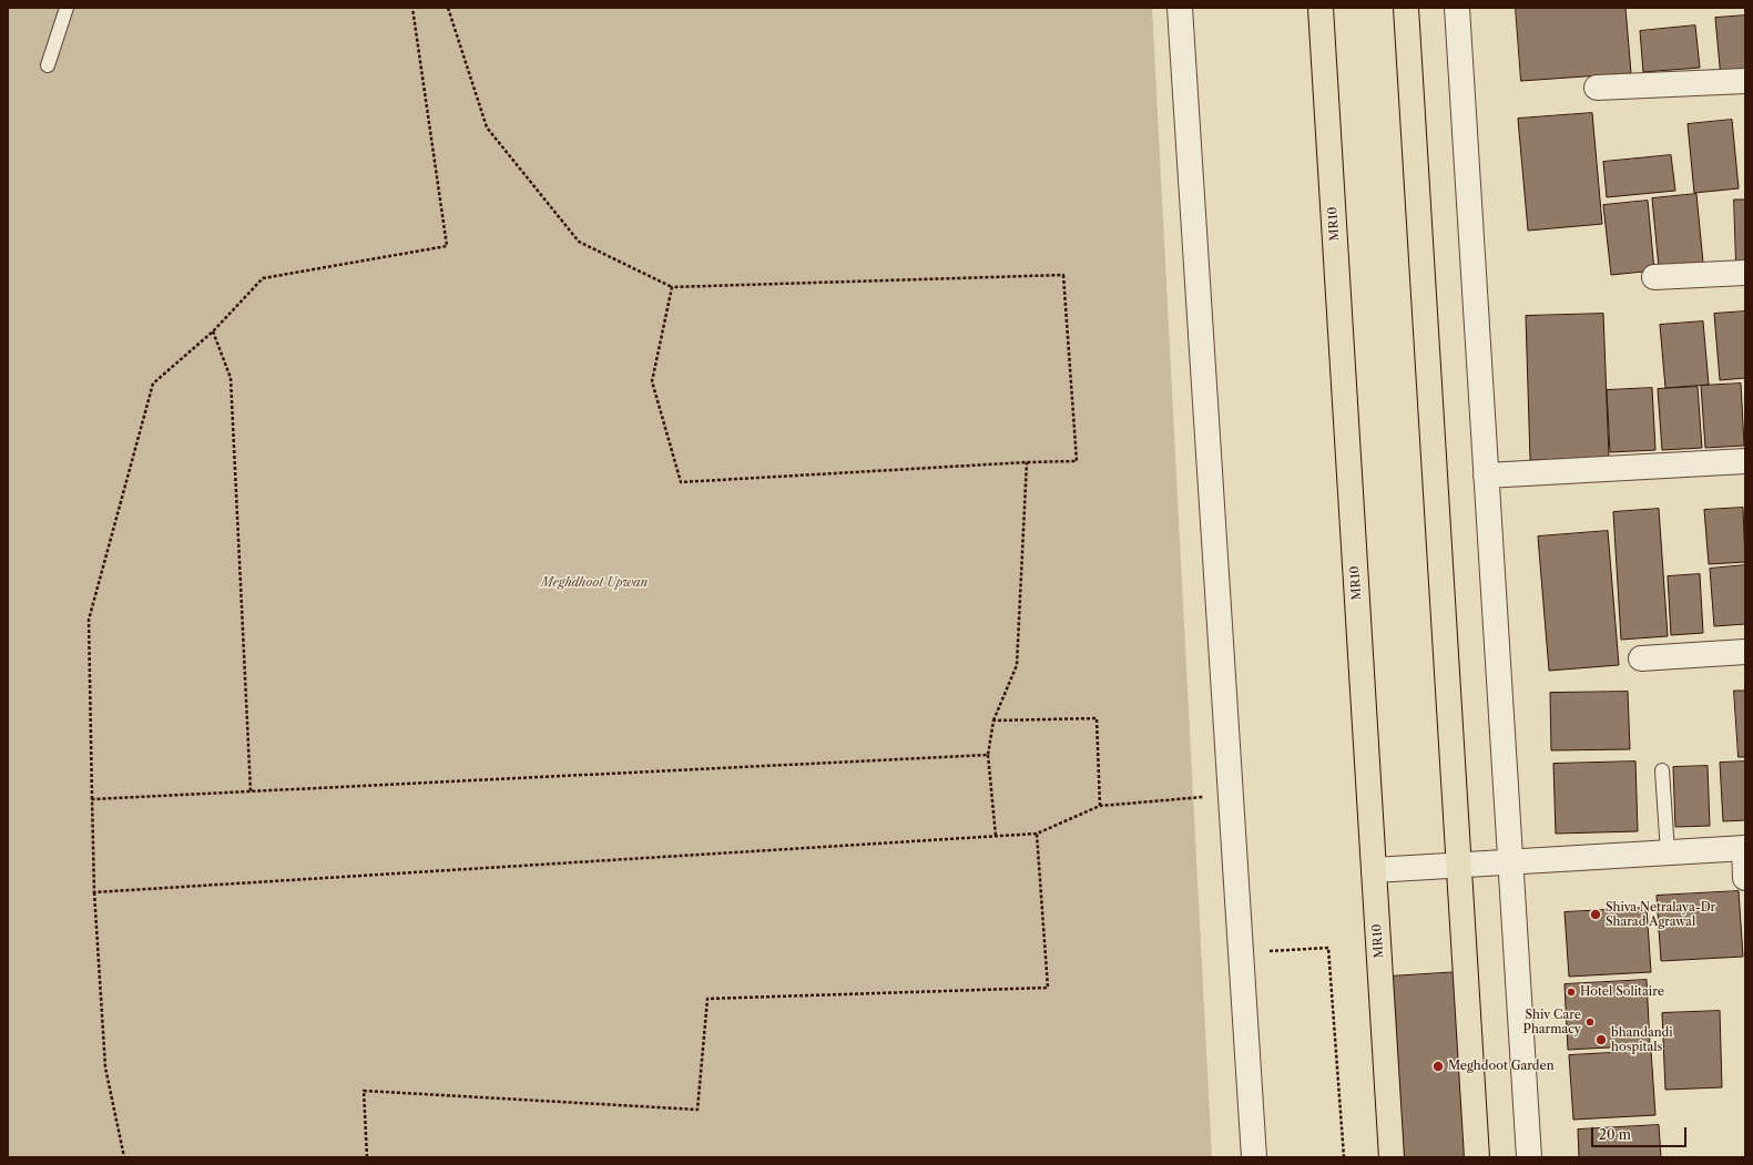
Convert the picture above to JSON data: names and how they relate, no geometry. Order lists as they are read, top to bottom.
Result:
{
  "streets": {
    "main road": ["MR10"]
  },
  "parks": ["Meghdhoot Upwan"],
  "places": [
    "Shiva Netralaya-Dr Sharad Agrawal",
    "Hotel Solitaire",
    "Shiv Care Pharmacy",
    "bhandandi hospitals",
    "Meghdoot Garden"
  ],
  "scale_bar": "20 m"
}
